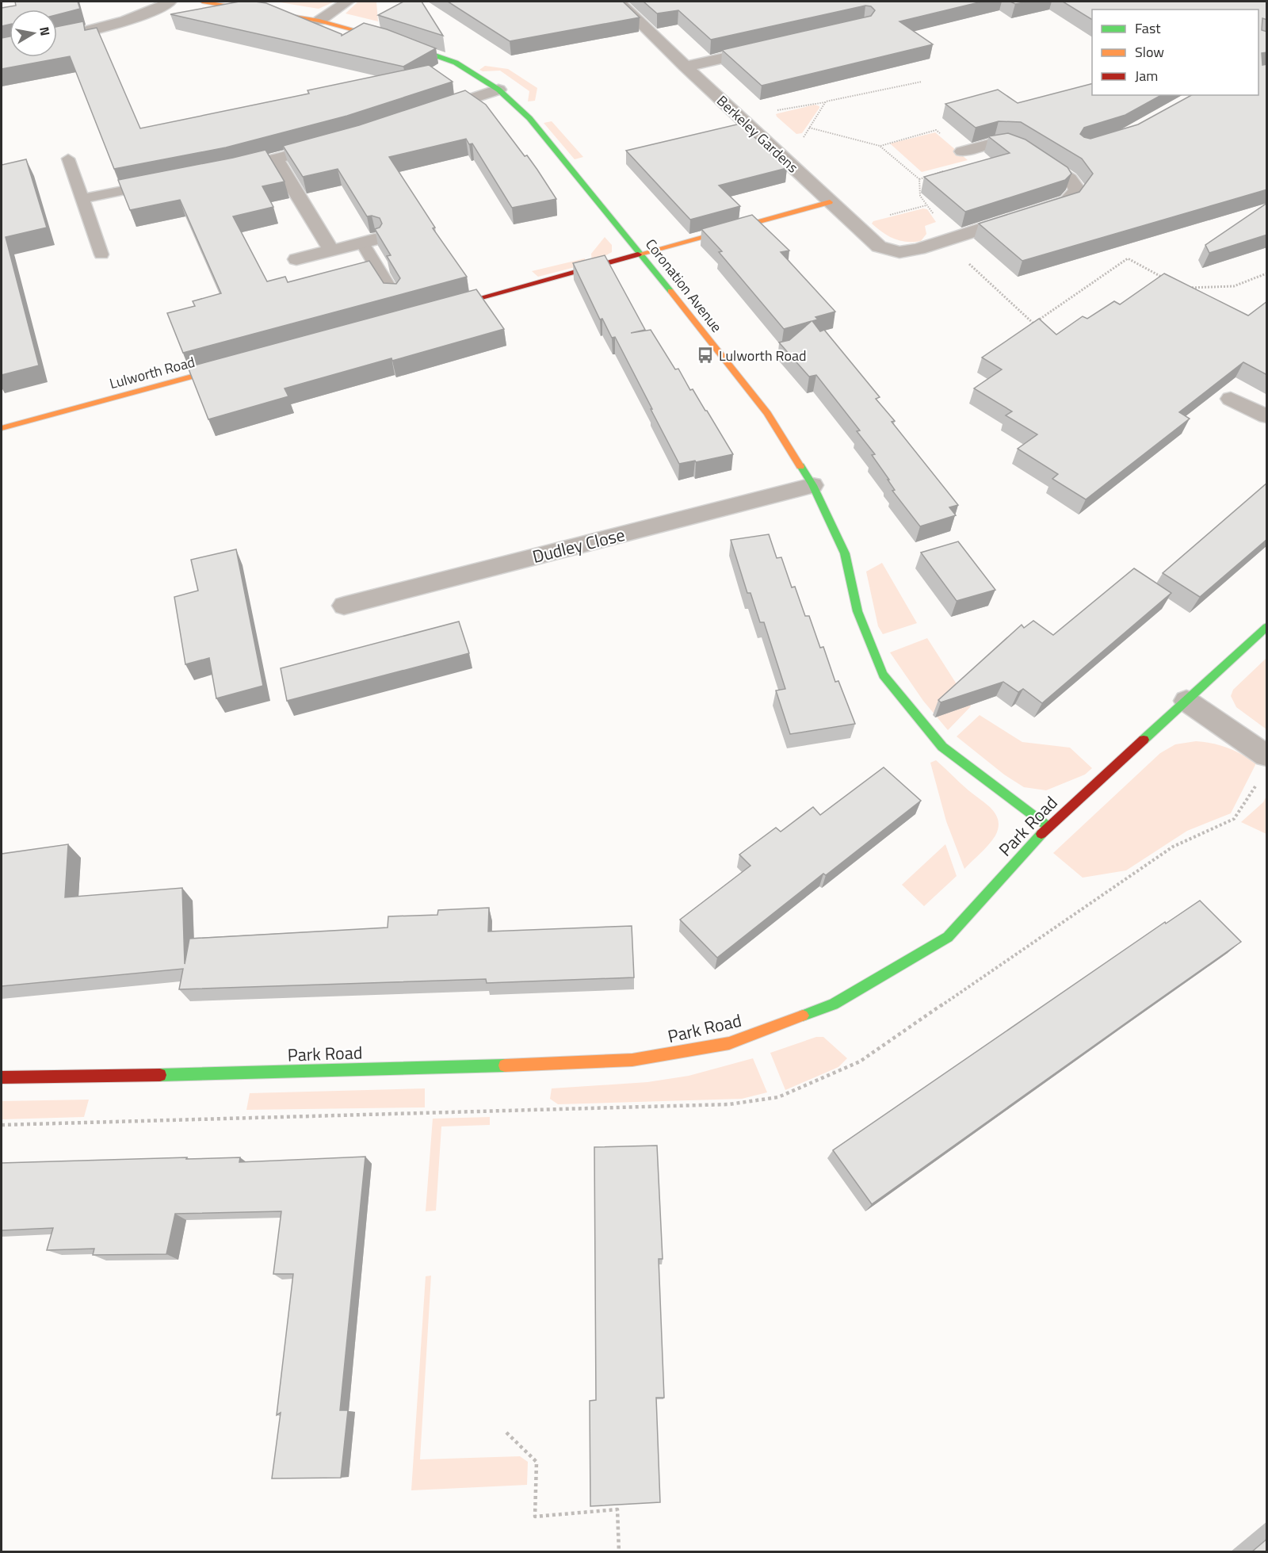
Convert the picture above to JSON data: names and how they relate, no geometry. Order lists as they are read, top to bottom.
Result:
{
  "streets": {
    "street": [
      "Berkeley Gardens",
      "Coronation Avenue",
      "Lulworth Road",
      "Dudley Close",
      "Park Road"
    ]
  },
  "crossings": [
    ["Coronation Avenue", "Dudley Close"],
    ["Coronation Avenue", "Park Road"]
  ],
  "places": {
    "bus stop": ["Lulworth Road"]
  },
  "legend": ["Fast", "Slow", "Jam"],
  "north": "right"
}
